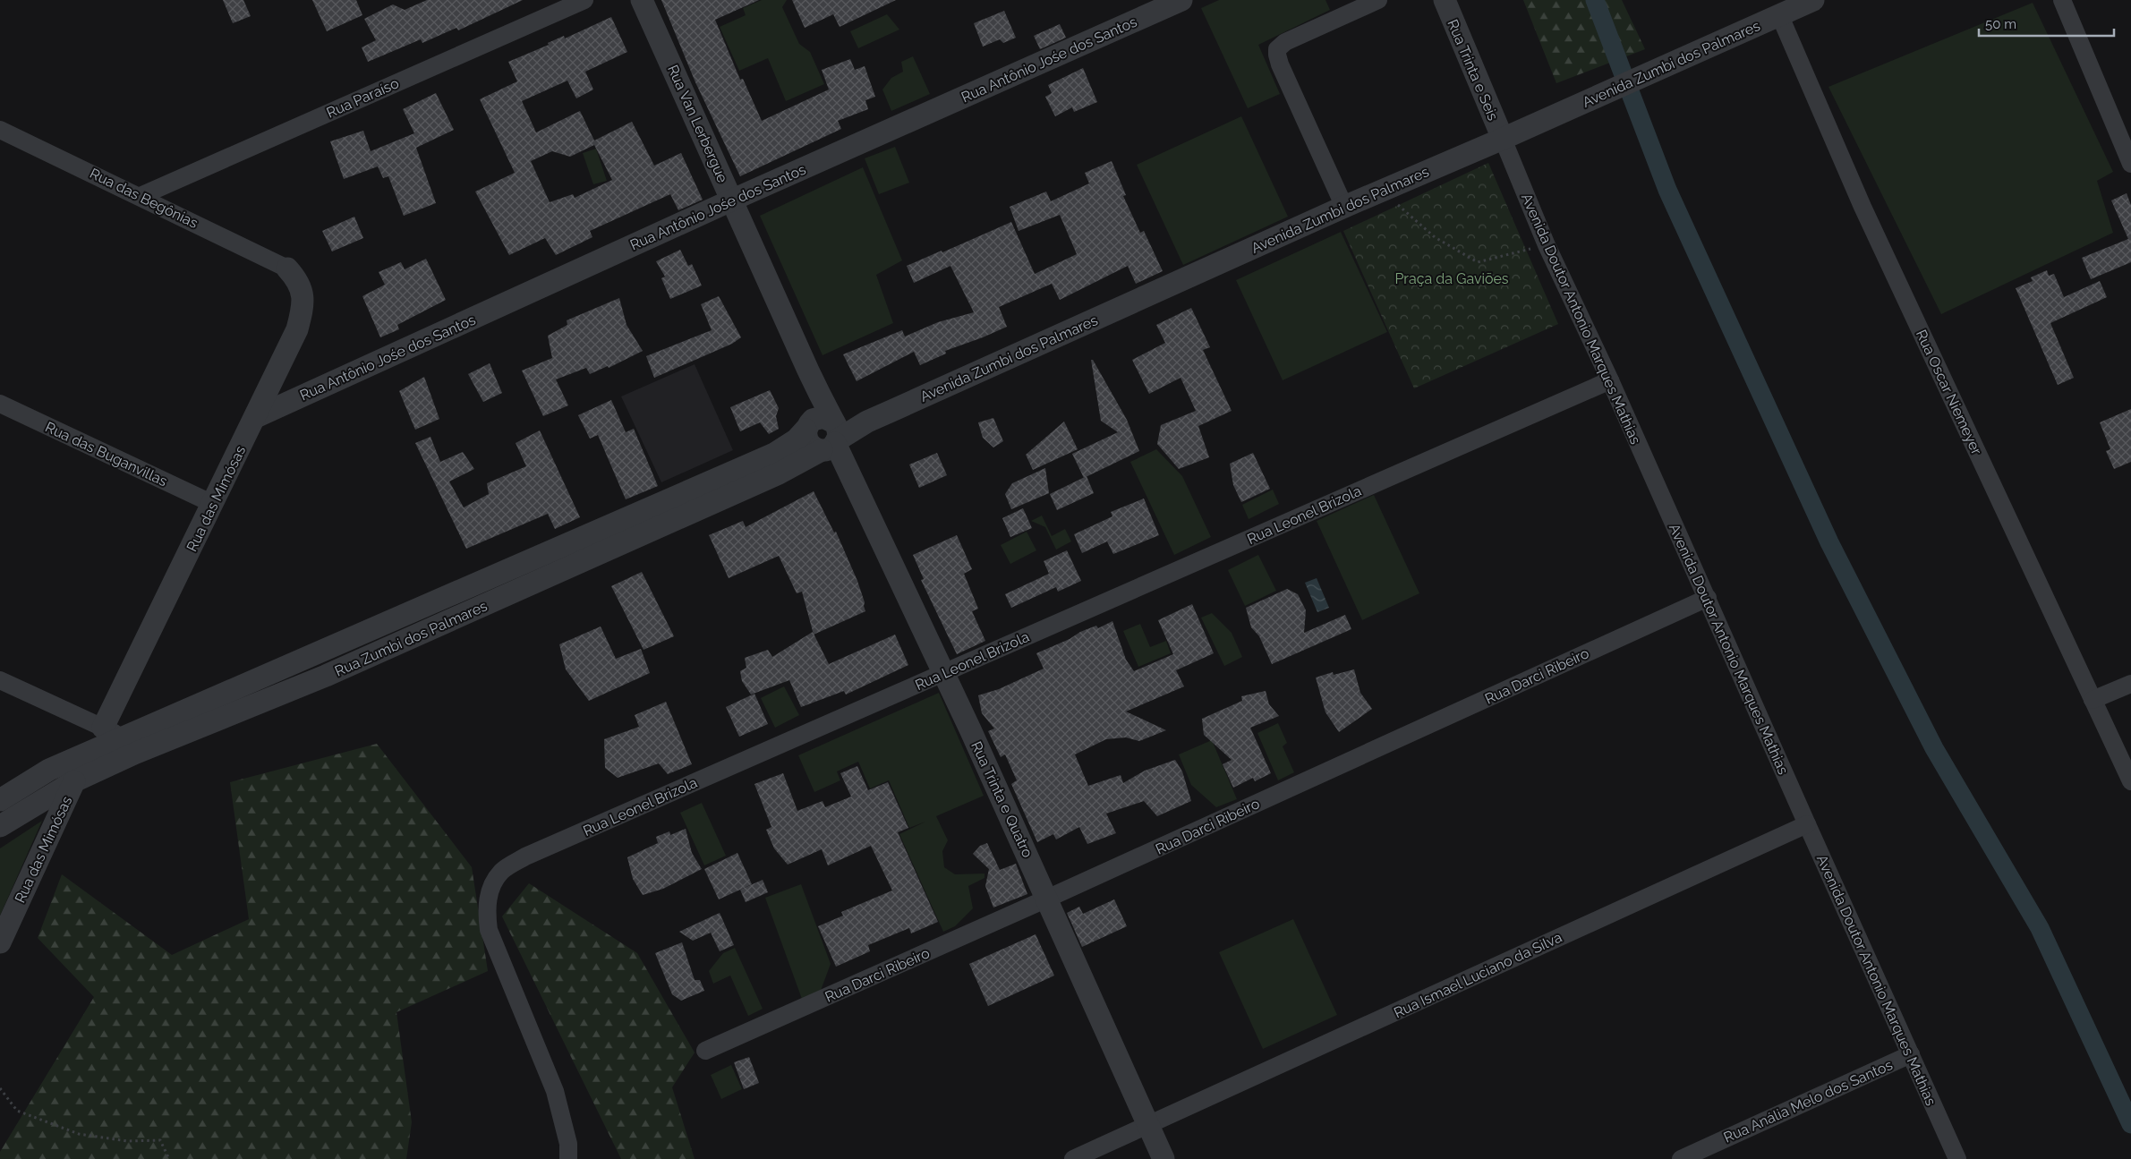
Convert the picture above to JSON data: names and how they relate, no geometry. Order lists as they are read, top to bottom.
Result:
{
  "streets": {
    "street": [
      "Rua Antônio Jośe dos Santos",
      "Avenida Zumbi dos Palmares",
      "Rua Trinta e Seis",
      "Rua Paraíso",
      "Rua Van Lerbergue",
      "Rua das Begônias",
      "Avenida Doutor Antonio Marques Mathias",
      "Rua Oscar Niemeyer",
      "Rua das Buganvillas",
      "Rua das Mimósas",
      "Rua Leonel Brizola",
      "Rua Zumbi dos Palmares",
      "Rua Darci Ribeiro",
      "Rua Trinta e Quatro",
      "Rua Ismael Luciano da Silva",
      "Rua Anália Melo dos Santos"
    ]
  },
  "crossings": [
    ["Rua Antônio Jośe dos Santos", "Rua Van Lerbergue"],
    ["Rua Antônio Jośe dos Santos", "Rua das Mimósas"],
    ["Avenida Zumbi dos Palmares", "Rua Trinta e Seis"],
    ["Avenida Zumbi dos Palmares", "Rua Van Lerbergue"],
    ["Avenida Zumbi dos Palmares", "Avenida Doutor Antonio Marques Mathias"],
    ["Avenida Zumbi dos Palmares", "Rua Oscar Niemeyer"],
    ["Avenida Zumbi dos Palmares", "Rua Zumbi dos Palmares"],
    ["Avenida Zumbi dos Palmares", "Rua Trinta e Quatro"],
    ["Rua Trinta e Seis", "Avenida Doutor Antonio Marques Mathias"],
    ["Rua Paraíso", "Rua das Begônias"],
    ["Rua Van Lerbergue", "Rua Zumbi dos Palmares"],
    ["Rua Van Lerbergue", "Rua Trinta e Quatro"],
    ["Rua das Begônias", "Rua das Mimósas"],
    ["Avenida Doutor Antonio Marques Mathias", "Rua Leonel Brizola"],
    ["Avenida Doutor Antonio Marques Mathias", "Rua Darci Ribeiro"],
    ["Avenida Doutor Antonio Marques Mathias", "Rua Ismael Luciano da Silva"],
    ["Avenida Doutor Antonio Marques Mathias", "Rua Anália Melo dos Santos"],
    ["Rua das Buganvillas", "Rua das Mimósas"],
    ["Rua das Mimósas", "Rua Zumbi dos Palmares"],
    ["Rua Leonel Brizola", "Rua Trinta e Quatro"],
    ["Rua Zumbi dos Palmares", "Rua Trinta e Quatro"],
    ["Rua Darci Ribeiro", "Rua Trinta e Quatro"],
    ["Rua Trinta e Quatro", "Rua Ismael Luciano da Silva"]
  ],
  "parks": ["Praça da Gaviões"],
  "scale_bar": "50 m"
}
